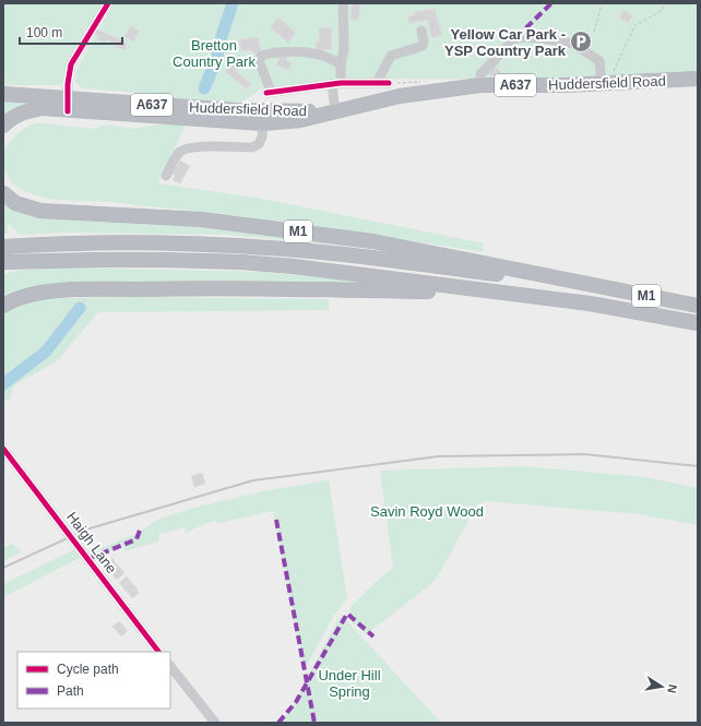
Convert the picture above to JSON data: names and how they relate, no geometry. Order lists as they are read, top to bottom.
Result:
{
  "streets": {
    "highway": ["Huddersfield Road", "A637", "M1"],
    "street": ["Haigh Lane"]
  },
  "parks": ["Bretton Country Park", "Savin Royd Wood", "Under Hill Spring"],
  "places": {
    "parking": ["Yellow Car Park - YSP Country Park"]
  },
  "legend": ["Cycle path", "Path"],
  "scale_bar": "100 m",
  "north": "right"
}
